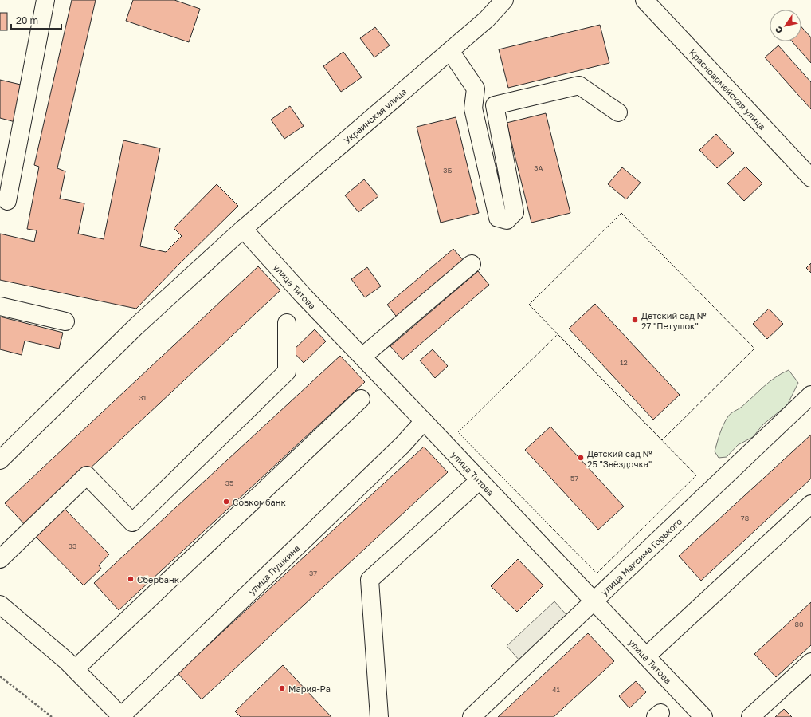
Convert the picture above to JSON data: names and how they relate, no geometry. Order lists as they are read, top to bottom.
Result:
{
  "streets": {
    "street": [
      "Красноармейская улица",
      "Украинская улица",
      "улица Титова",
      "улица Максима Горького",
      "улица Пушкина"
    ]
  },
  "crossings": [
    ["Украинская улица", "улица Титова"],
    ["улица Титова", "улица Максима Горького"],
    ["улица Титова", "улица Пушкина"]
  ],
  "places": [
    "Детский сад № 27 \"Петушок\"",
    "Детский сад № 25 \"Звёздочка\"",
    "Совкомбанк",
    "Сбербанк",
    "Мария-Ра"
  ],
  "house_numbers": [
    "3А",
    "3Б",
    "12",
    "31",
    "57",
    "35",
    "78",
    "33",
    "37",
    "80",
    "41"
  ],
  "scale_bar": "20 m",
  "north": "bottom left"
}
